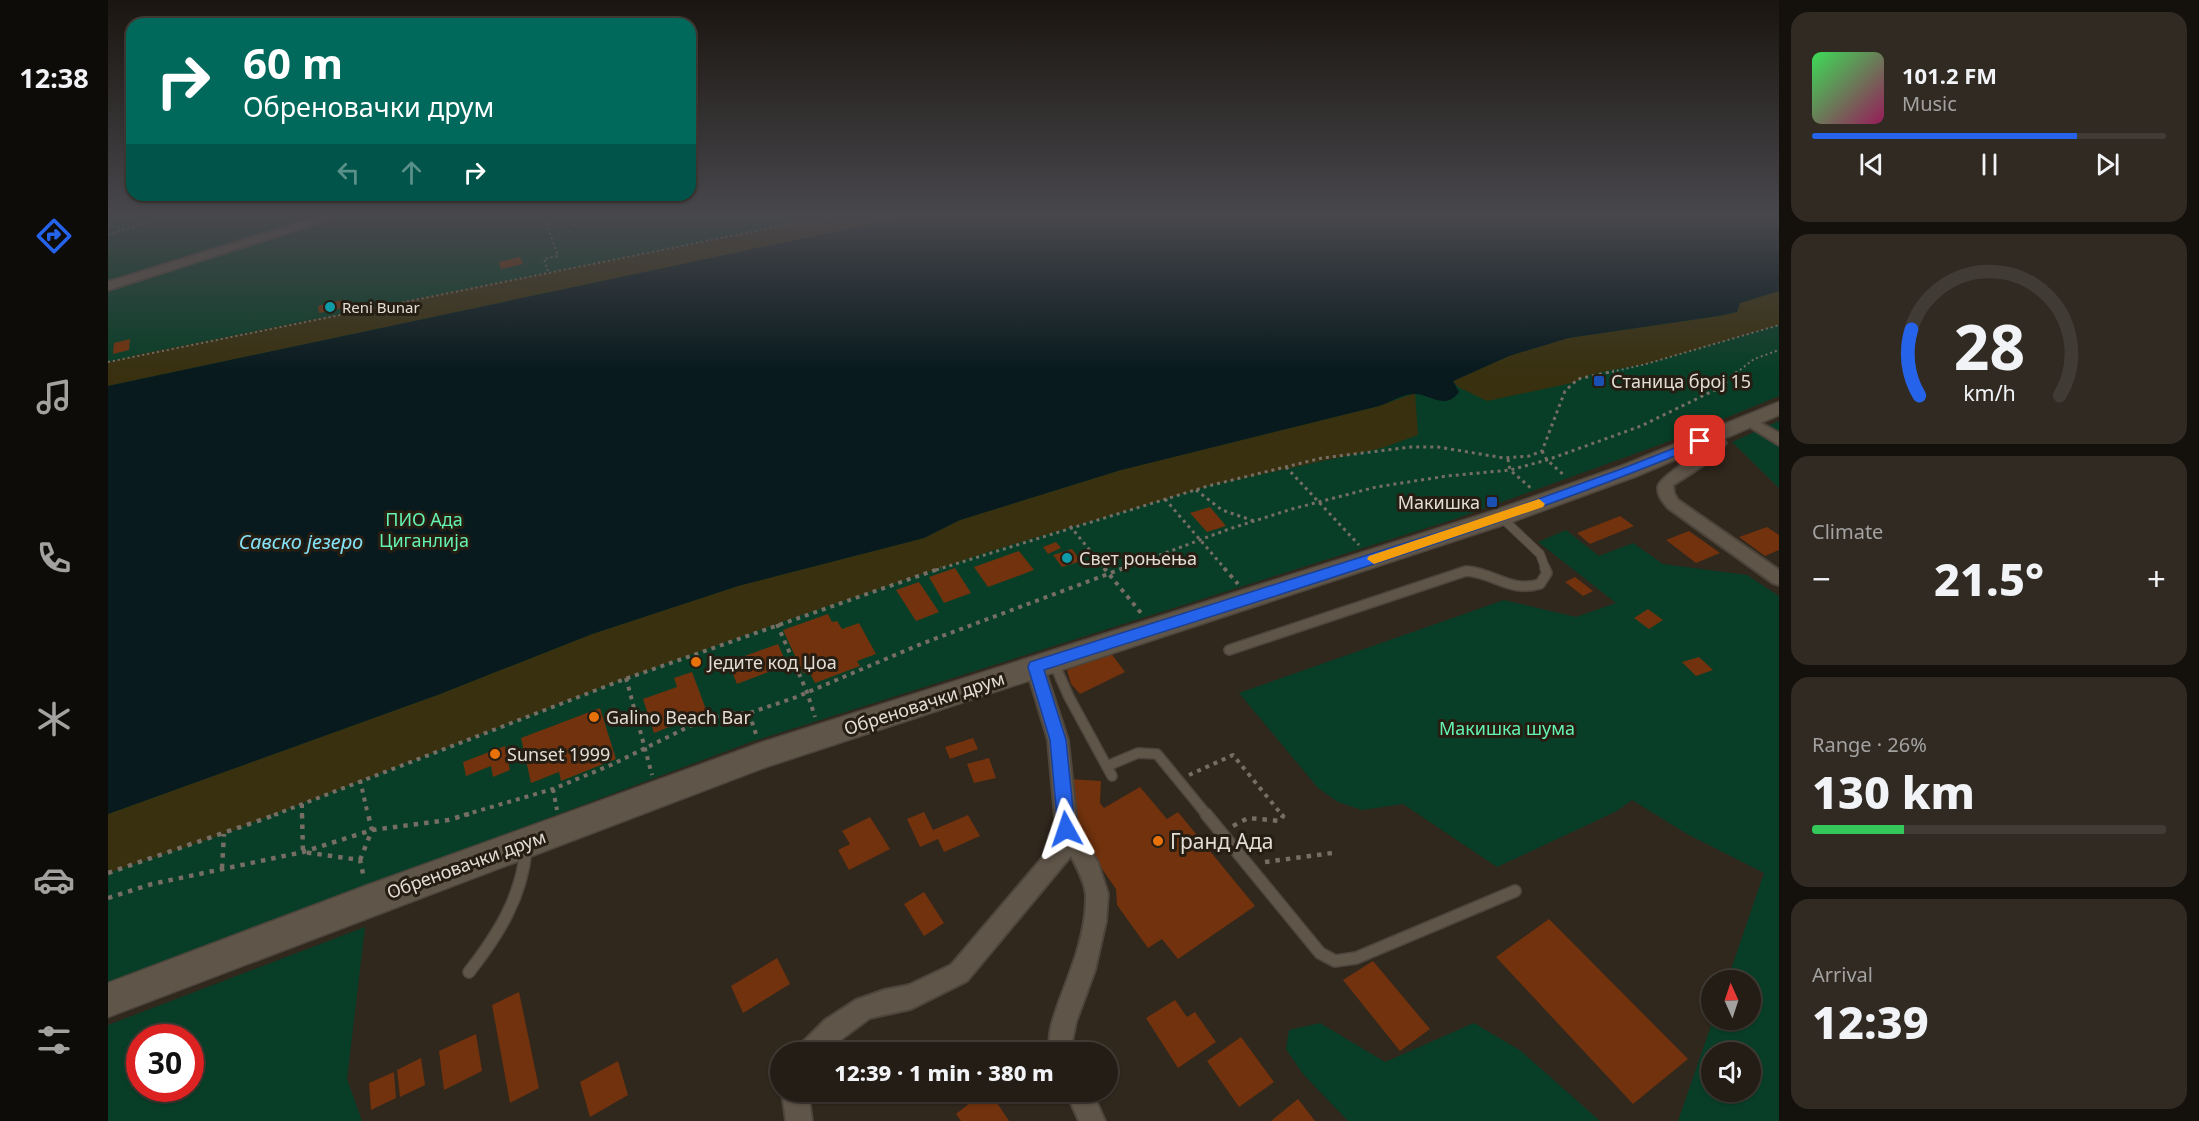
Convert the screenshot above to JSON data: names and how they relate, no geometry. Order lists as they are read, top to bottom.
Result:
{
  "streets": {
    "street": ["Обреновачки друм"]
  },
  "water": ["Савско језеро"],
  "parks": ["ПИО Ада Циганлија", "Макишка шума"],
  "places": {
    "other": [
      "Reni Bunar",
      "Свет роњења",
      "Једите код Џоа",
      "Galino Beach Bar",
      "Sunset 1999",
      "Гранд Ада"
    ],
    "transit": ["Станица број 15", "Макишка"]
  },
  "north": "top",
  "page": {
    "tabs": "12:38",
    "turn": ["60 m", "Обреновачки друм"],
    "song": ["101.2 FM", "Music"],
    "tile": [
      "Climate",
      ["Range · 26%", "130 km"],
      ["Arrival", "12:39"]
    ],
    "heat": ["−", "21.5°", "+"],
    "limit": "30",
    "trip": "12:39 · 1 min · 380 m",
    "gauge": ["28", "km/h"]
  }
}
